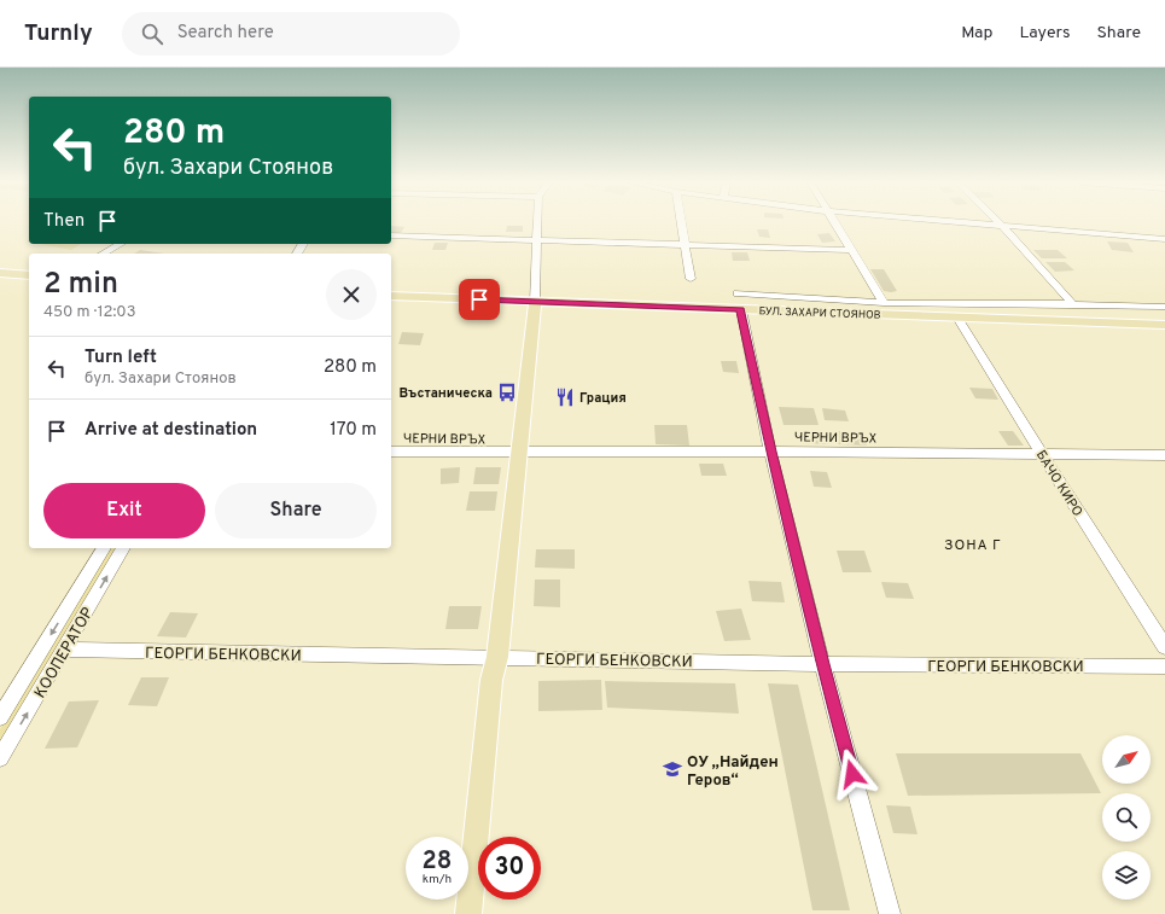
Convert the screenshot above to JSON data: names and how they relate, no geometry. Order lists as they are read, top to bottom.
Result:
{
  "streets": {
    "main road": ["БУЛ. ЗАХАРИ СТОЯНОВ"],
    "street": [
      "ЧЕРНИ ВРЪХ",
      "БАЧО КИРО",
      "КООПЕРАТОР",
      "ГЕОРГИ БЕНКОВСКИ"
    ]
  },
  "crossings": [
    ["БУЛ. ЗАХАРИ СТОЯНОВ", "БАЧО КИРО"],
    ["ЧЕРНИ ВРЪХ", "БАЧО КИРО"],
    ["КООПЕРАТОР", "ГЕОРГИ БЕНКОВСКИ"]
  ],
  "districts": ["ЗОНА Г"],
  "places": {
    "bus stop": ["Въстаническа"],
    "restaurant": ["Грация"],
    "school or university": ["ОУ „Найден Геров“"]
  },
  "north": "top right",
  "page": {
    "header": "Turnly",
    "search": "Search here",
    "nav": ["Map", "Layers", "Share"],
    "turn": ["280 m", "бул. Захари Стоянов"],
    "then": "Then",
    "heading": ["2 min", "450 m · 12:03"],
    "list": [
      {
        "name": "Turn left",
        "note": "бул. Захари Стоянов",
        "value": "280 m"
      },
      {
        "name": "Arrive at destination",
        "value": "170 m"
      }
    ],
    "buttons": ["Exit", "Share"],
    "speed": "28 km/h",
    "limit": "30"
  }
}
